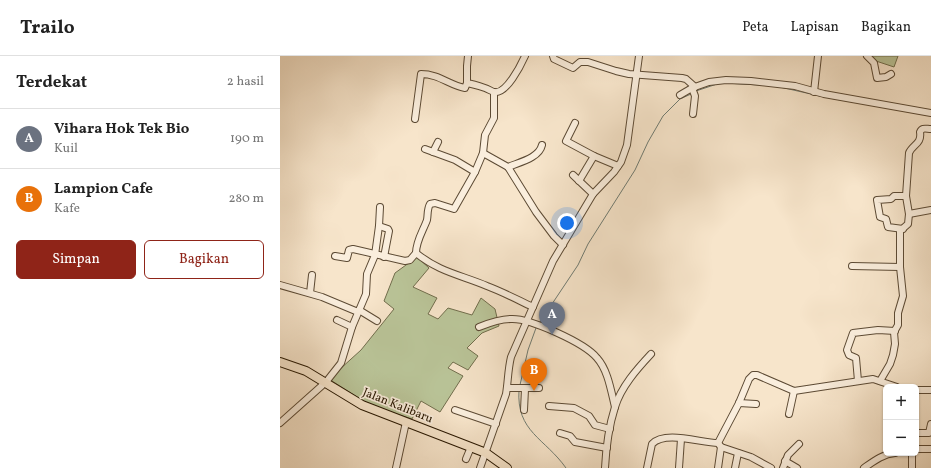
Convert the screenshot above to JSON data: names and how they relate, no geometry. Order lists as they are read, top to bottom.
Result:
{
  "streets": {
    "main road": ["Jalan Kalibaru"]
  },
  "page": {
    "header": "Trailo",
    "nav": ["Peta", "Lapisan", "Bagikan"],
    "heading": ["Terdekat", "2 hasil"],
    "list": [
      {
        "mark": "A",
        "name": "Vihara Hok Tek Bio",
        "note": "Kuil",
        "value": "190 m"
      },
      {
        "mark": "B",
        "name": "Lampion Cafe",
        "note": "Kafe",
        "value": "280 m"
      }
    ],
    "buttons": ["Simpan", "Bagikan"],
    "pins": ["A", "B"],
    "map_buttons": ["+", "−"]
  }
}
